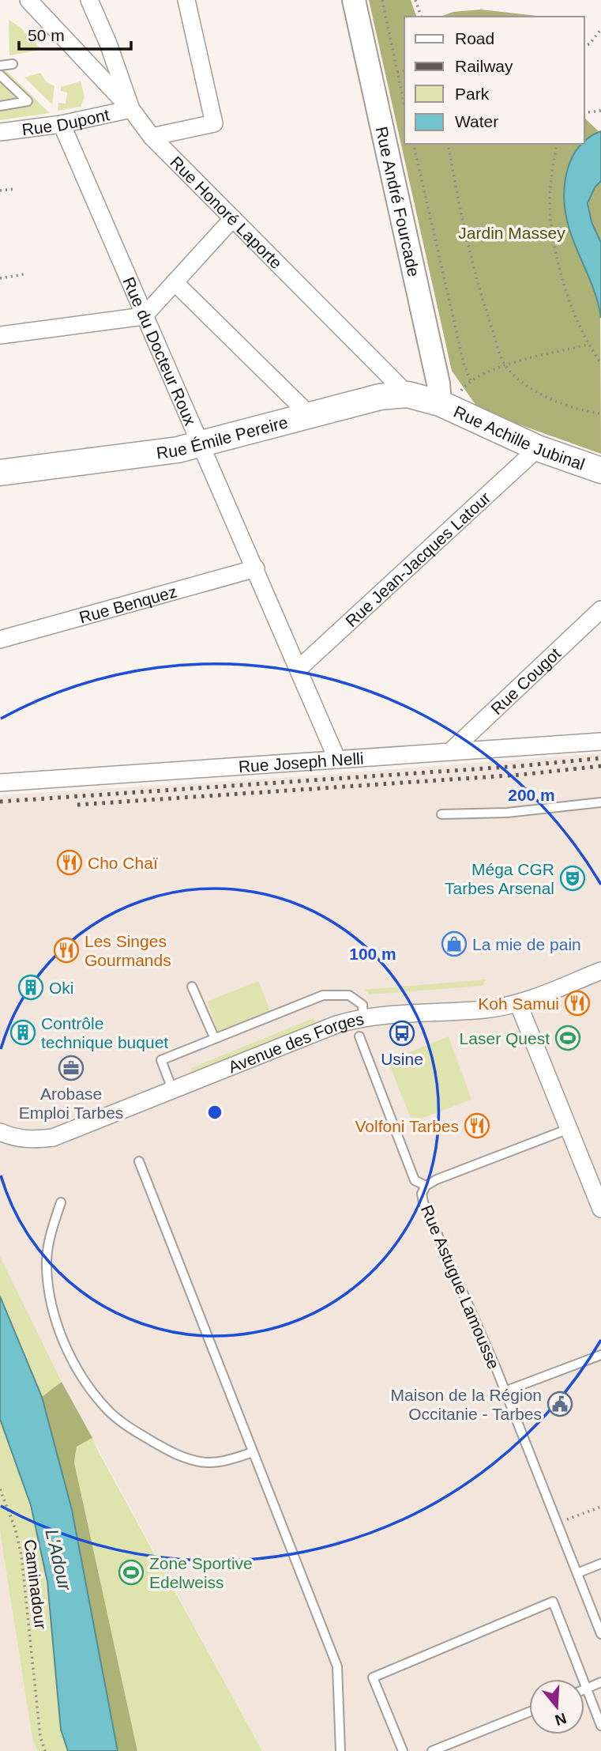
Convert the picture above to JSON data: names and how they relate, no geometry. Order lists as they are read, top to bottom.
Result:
{
  "streets": {
    "main road": ["Rue Émile Pereire", "Rue Achille Jubinal"],
    "street": [
      "Rue Dupont",
      "Rue André Fourcade",
      "Rue Honoré Laporte",
      "Rue du Docteur Roux",
      "Rue Jean-Jacques Latour",
      "Rue Benquez",
      "Rue Cougot",
      "Rue Joseph Nelli",
      "Avenue des Forges"
    ],
    "lane": ["Rue Astugue Lamousse"],
    "path": ["Caminadour"]
  },
  "crossings": [
    ["Rue Dupont", "Rue Honoré Laporte"],
    ["Rue Dupont", "Rue du Docteur Roux"],
    ["Rue André Fourcade", "Rue Émile Pereire"],
    ["Rue André Fourcade", "Rue Achille Jubinal"],
    ["Rue Honoré Laporte", "Rue Émile Pereire"],
    ["Rue du Docteur Roux", "Rue Émile Pereire"],
    ["Rue du Docteur Roux", "Rue Jean-Jacques Latour"],
    ["Rue du Docteur Roux", "Rue Benquez"],
    ["Rue du Docteur Roux", "Rue Joseph Nelli"],
    ["Rue Émile Pereire", "Rue Achille Jubinal"],
    ["Rue Achille Jubinal", "Rue Jean-Jacques Latour"],
    ["Rue Cougot", "Rue Joseph Nelli"]
  ],
  "water": ["L'Adour"],
  "parks": ["Jardin Massey"],
  "places": {
    "restaurant": [
      "Cho Chaï",
      "Les Singes Gourmands",
      "Koh Samui",
      "Volfoni Tarbes"
    ],
    "theatre": ["Méga CGR Tarbes Arsenal"],
    "shop": ["La mie de pain"],
    "building": ["Oki", "Contrôle technique buquet"],
    "bus stop": ["Usine"],
    "sports": ["Laser Quest", "Zone Sportive Edelweiss"],
    "office": ["Arobase Emploi Tarbes"],
    "public building": ["Maison de la Région Occitanie - Tarbes"]
  },
  "legend": [
    "Road",
    "Railway",
    "Park",
    "Water"
  ],
  "scale_bar": "50 m",
  "north": "bottom",
  "rings": ["200 m", "100 m"]
}
